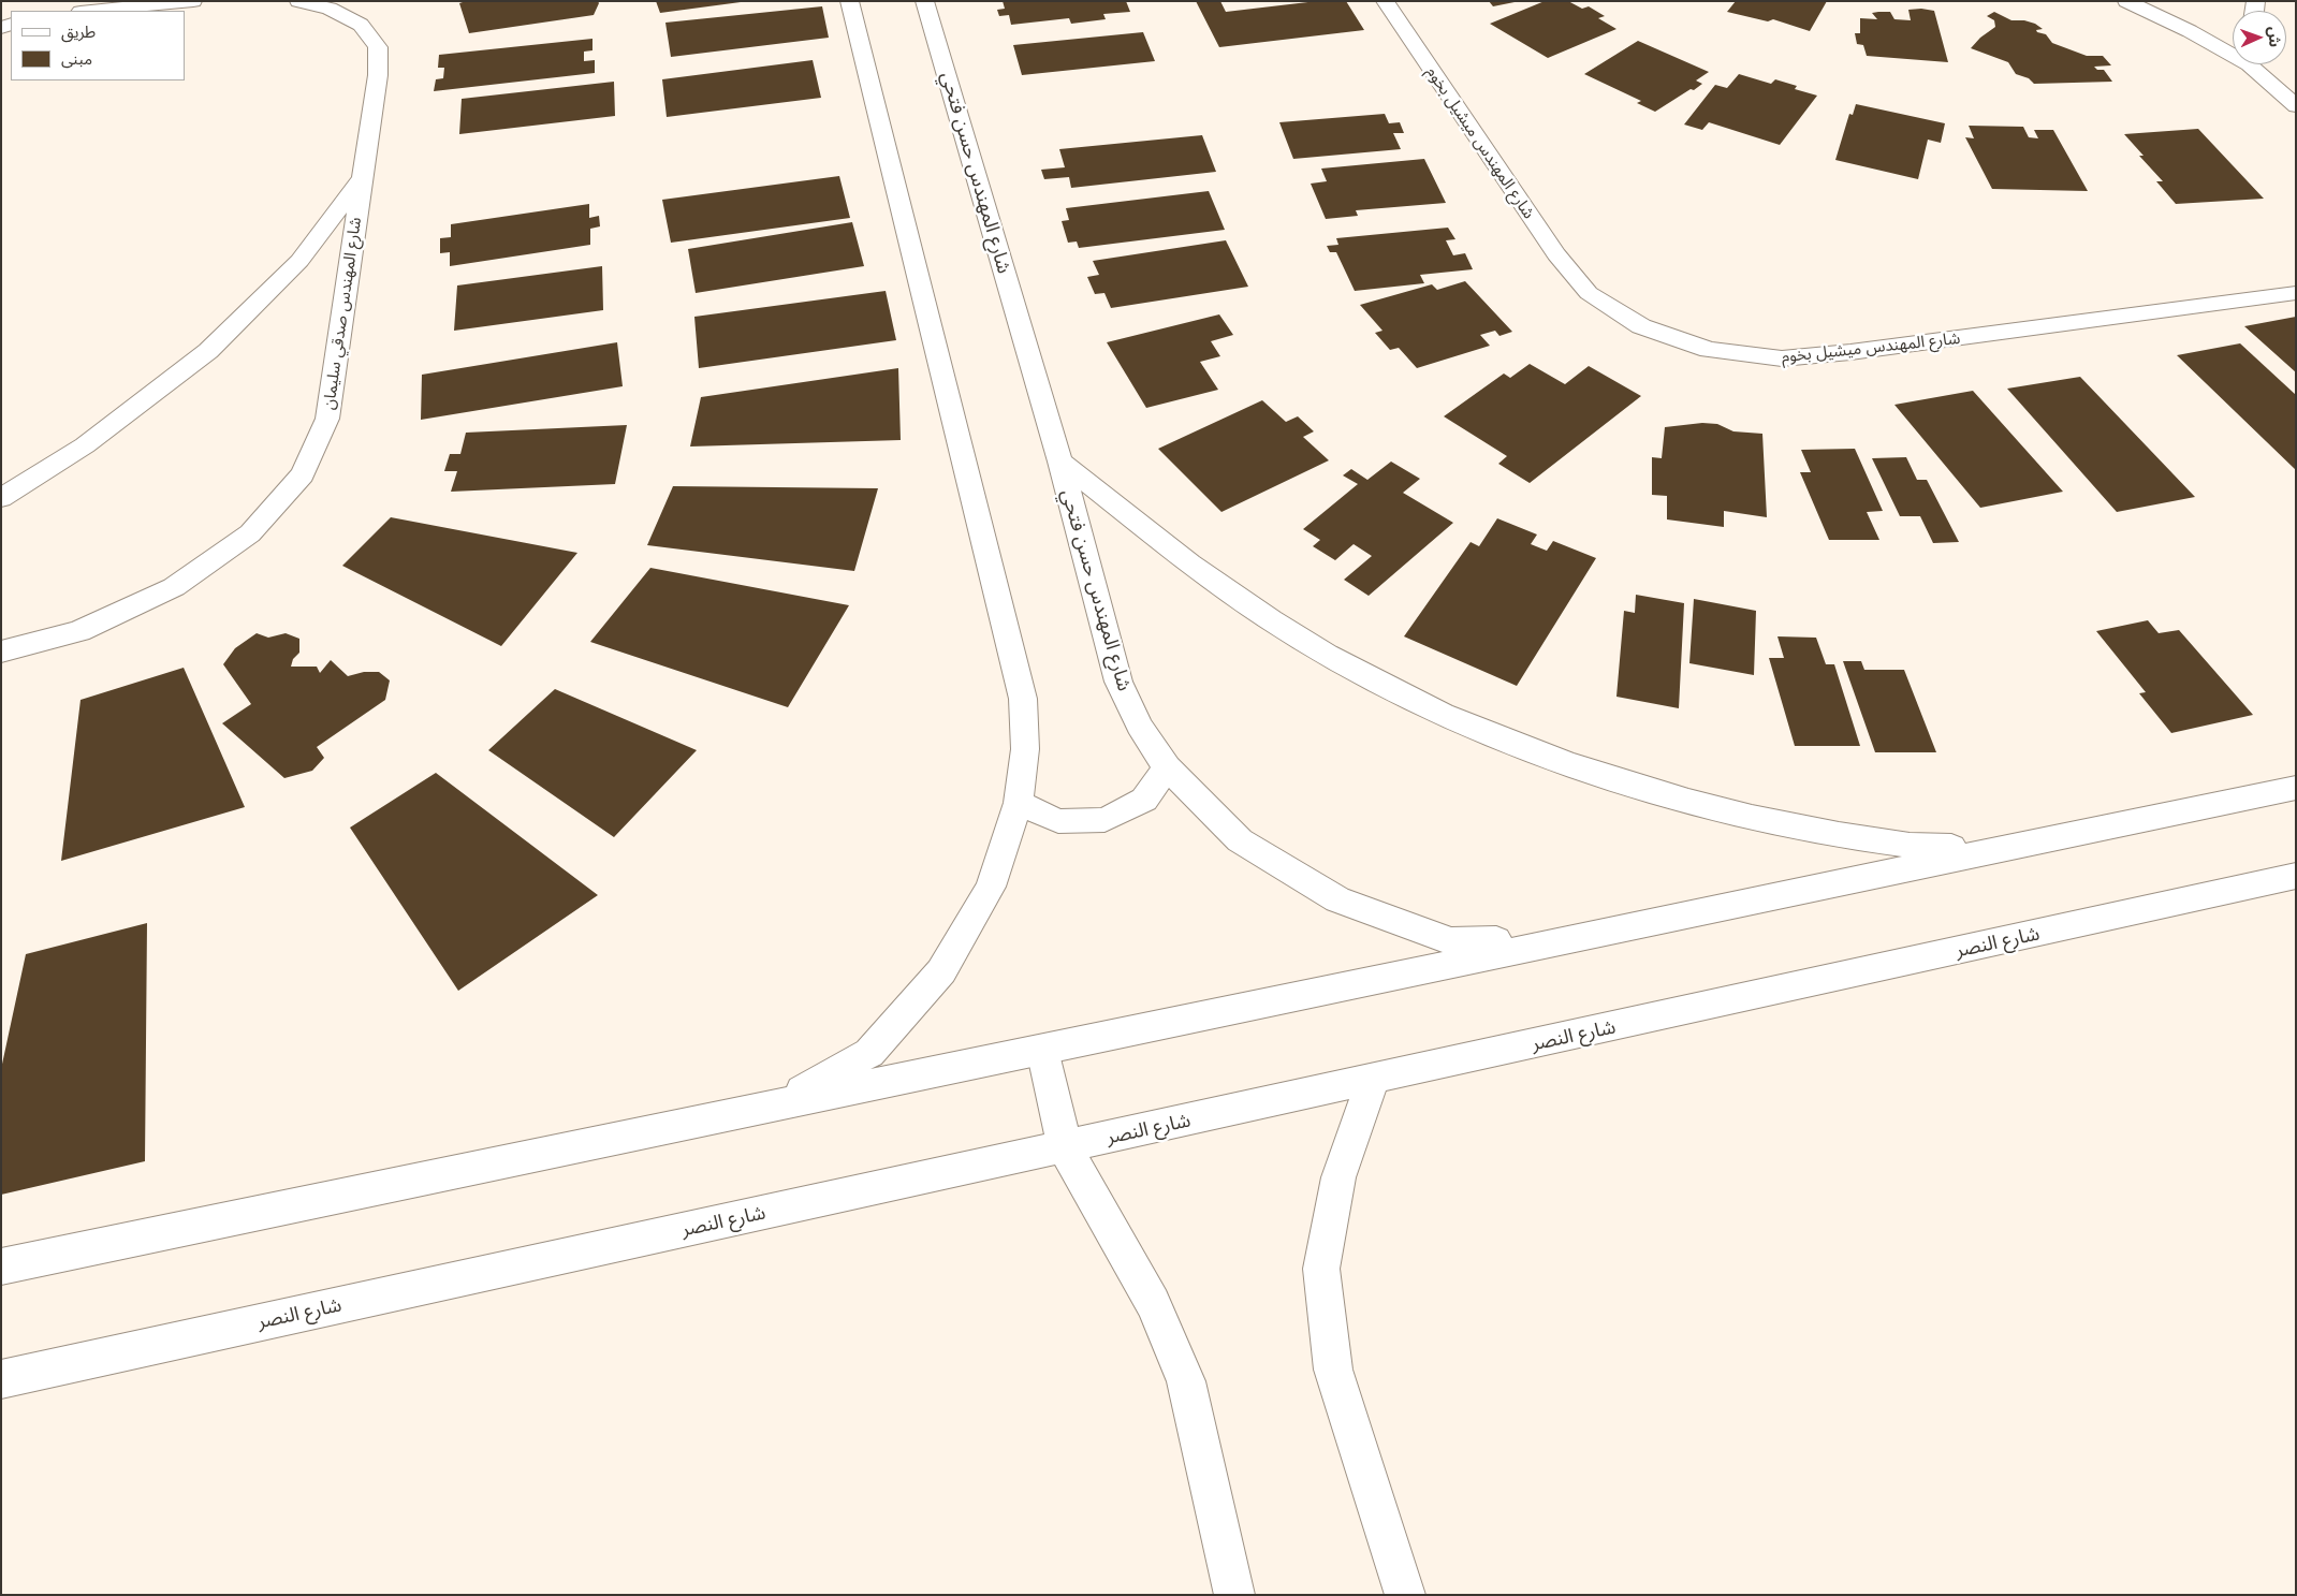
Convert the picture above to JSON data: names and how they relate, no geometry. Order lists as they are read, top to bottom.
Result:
{
  "streets": {
    "street": [
      "شارع المهندس ميشيل بخوم",
      "شارع المهندس حسن فتحي",
      "شارع المهندس صدقي سليمان",
      "شارع النصر"
    ]
  },
  "legend": ["طريق", "مبنى"],
  "north": "right"
}
